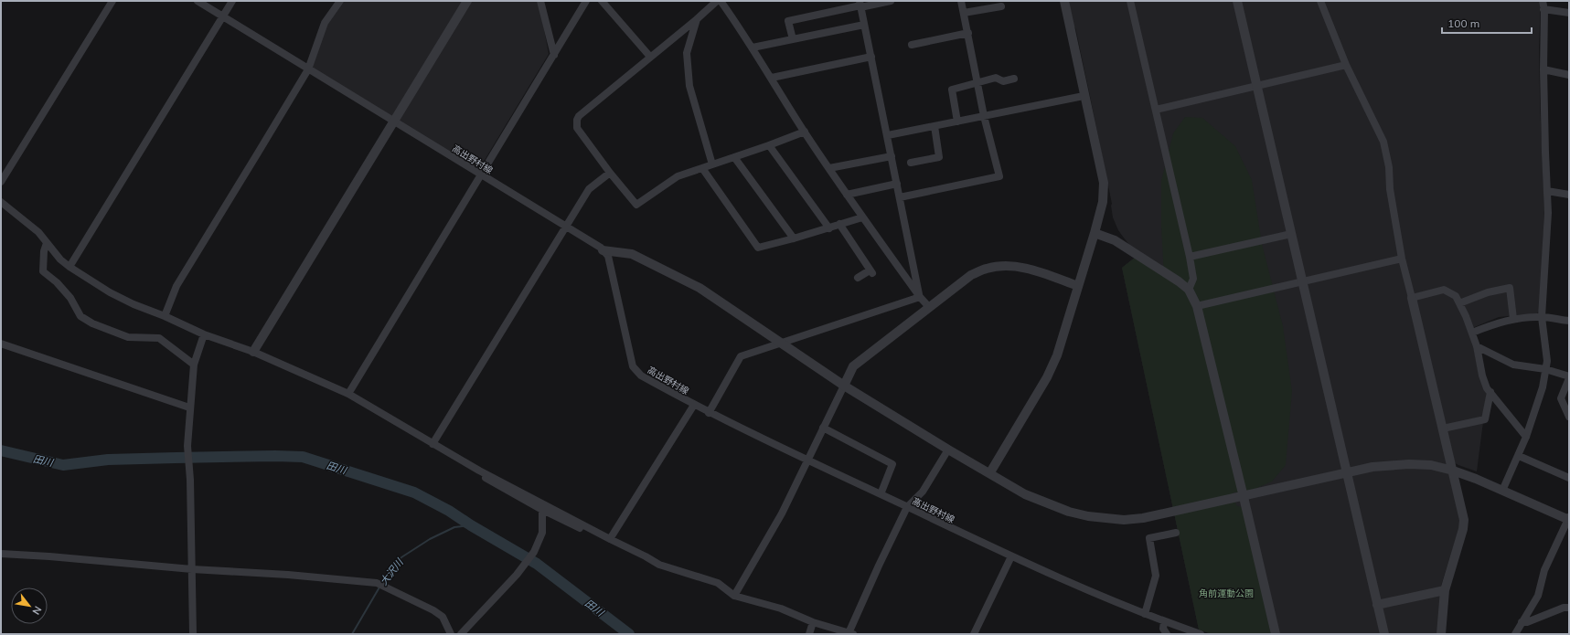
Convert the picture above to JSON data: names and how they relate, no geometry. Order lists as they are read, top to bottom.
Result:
{
  "streets": {
    "street": ["高出野村線"]
  },
  "water": ["田川", "大沢川"],
  "parks": ["角前運動公園"],
  "scale_bar": "100 m",
  "north": "bottom right"
}
